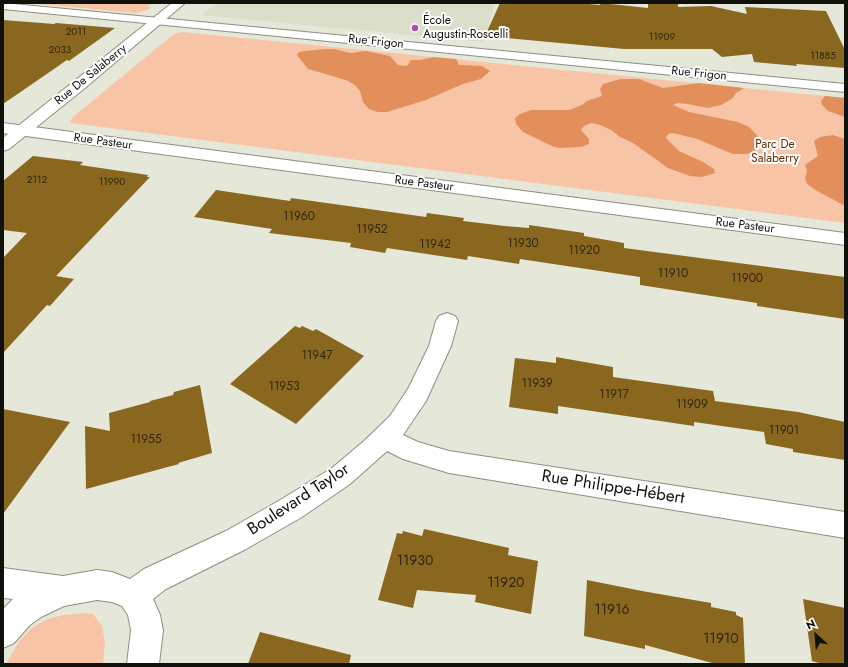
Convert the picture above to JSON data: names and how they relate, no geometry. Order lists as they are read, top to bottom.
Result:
{
  "streets": {
    "street": [
      "Rue Frigon",
      "Rue De Salaberry",
      "Rue Pasteur",
      "Rue Philippe-Hébert",
      "Boulevard Taylor"
    ]
  },
  "crossings": [
    ["Rue Frigon", "Rue De Salaberry"],
    ["Rue De Salaberry", "Rue Pasteur"],
    ["Rue Philippe-Hébert", "Boulevard Taylor"]
  ],
  "parks": ["Parc De Salaberry"],
  "places": ["École Augustin-Roscelli"],
  "house_numbers": [
    "2011",
    "11909",
    "2033",
    "11885",
    "2112",
    "11990",
    "11960",
    "11952",
    "11930",
    "11942",
    "11920",
    "11910",
    "11900",
    "11947",
    "11939",
    "11953",
    "11917",
    "11909",
    "11901",
    "11955",
    "11930",
    "11920",
    "11916",
    "11910"
  ],
  "north": "top left"
}
